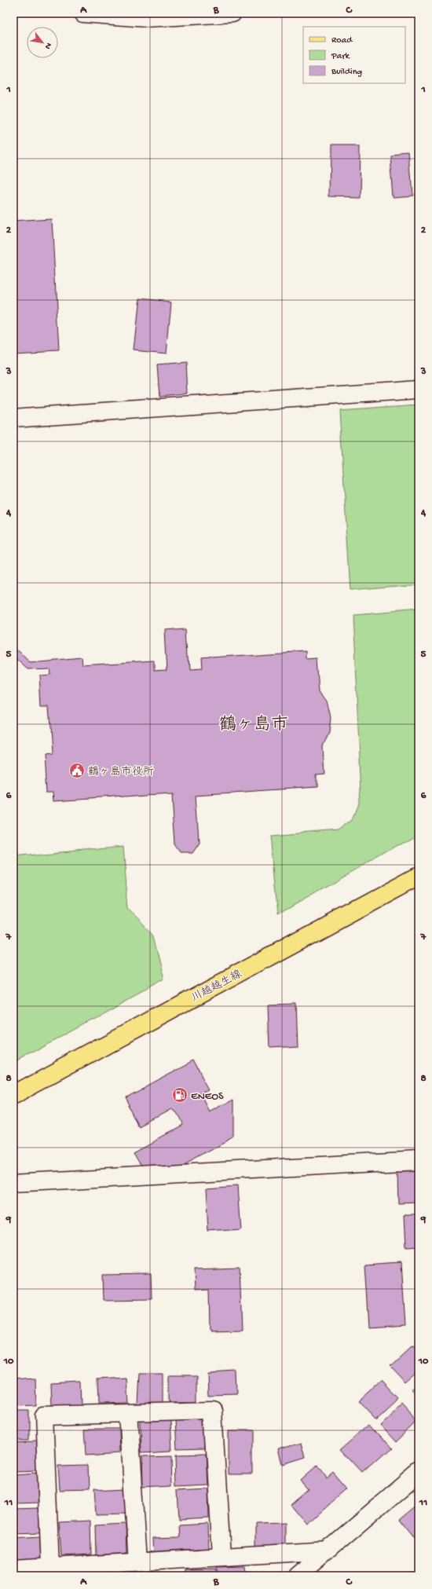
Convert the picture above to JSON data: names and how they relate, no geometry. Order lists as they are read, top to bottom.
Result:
{
  "streets": {
    "main road": ["川越越生線"]
  },
  "districts": ["鶴ヶ島市"],
  "places": {
    "public building": ["鶴ヶ島市役所"],
    "fuel station": ["ENEOS"]
  },
  "legend": ["Road", "Park", "Building"],
  "north": "bottom right",
  "grid": {
    "columns": ["A", "B", "C"],
    "rows": [
      "1",
      "2",
      "3",
      "4",
      "5",
      "6",
      "7",
      "8",
      "9",
      "10",
      "11"
    ]
  }
}
